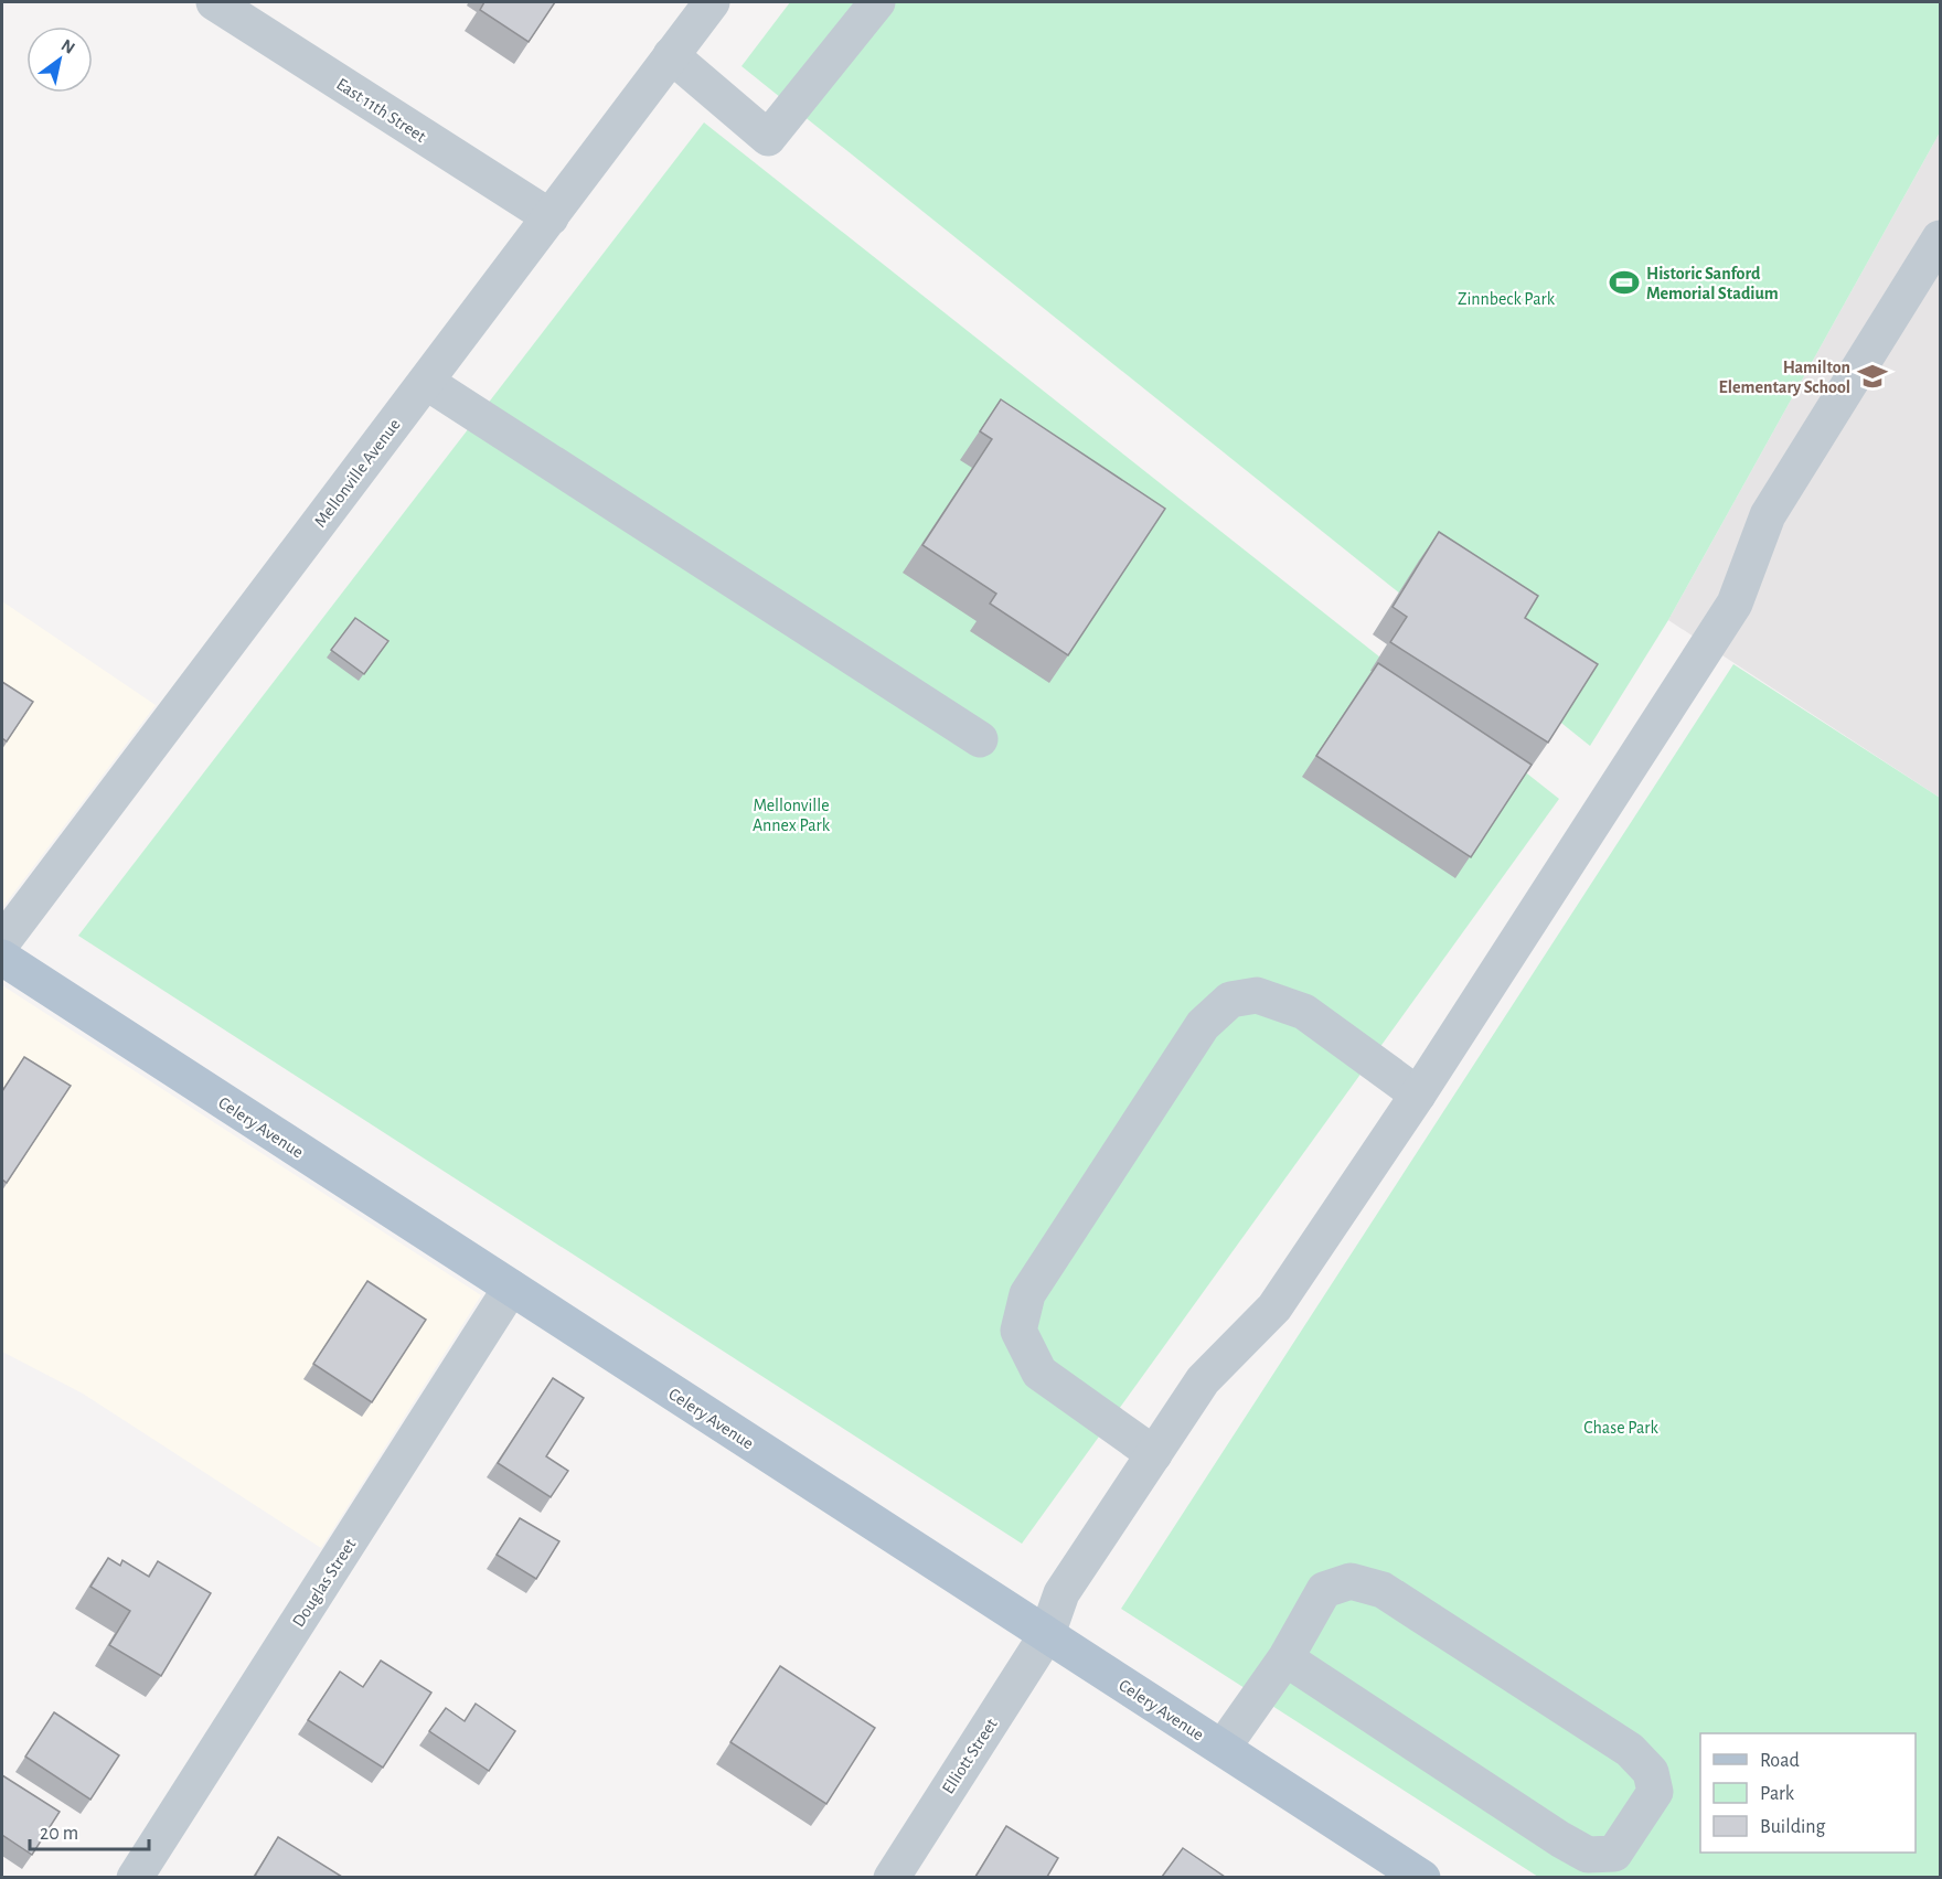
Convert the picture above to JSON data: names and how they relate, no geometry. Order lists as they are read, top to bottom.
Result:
{
  "streets": {
    "main road": ["Celery Avenue"],
    "street": [
      "East 11th Street",
      "Mellonville Avenue",
      "Douglas Street",
      "Elliott Street"
    ]
  },
  "crossings": [
    ["East 11th Street", "Mellonville Avenue"],
    ["Celery Avenue", "Douglas Street"],
    ["Celery Avenue", "Elliott Street"]
  ],
  "parks": ["Zinnbeck Park", "Mellonville Annex Park", "Chase Park"],
  "places": {
    "sports": ["Historic Sanford Memorial Stadium"],
    "school or university": ["Hamilton Elementary School"]
  },
  "legend": ["Road", "Park", "Building"],
  "scale_bar": "20 m",
  "north": "top right"
}
